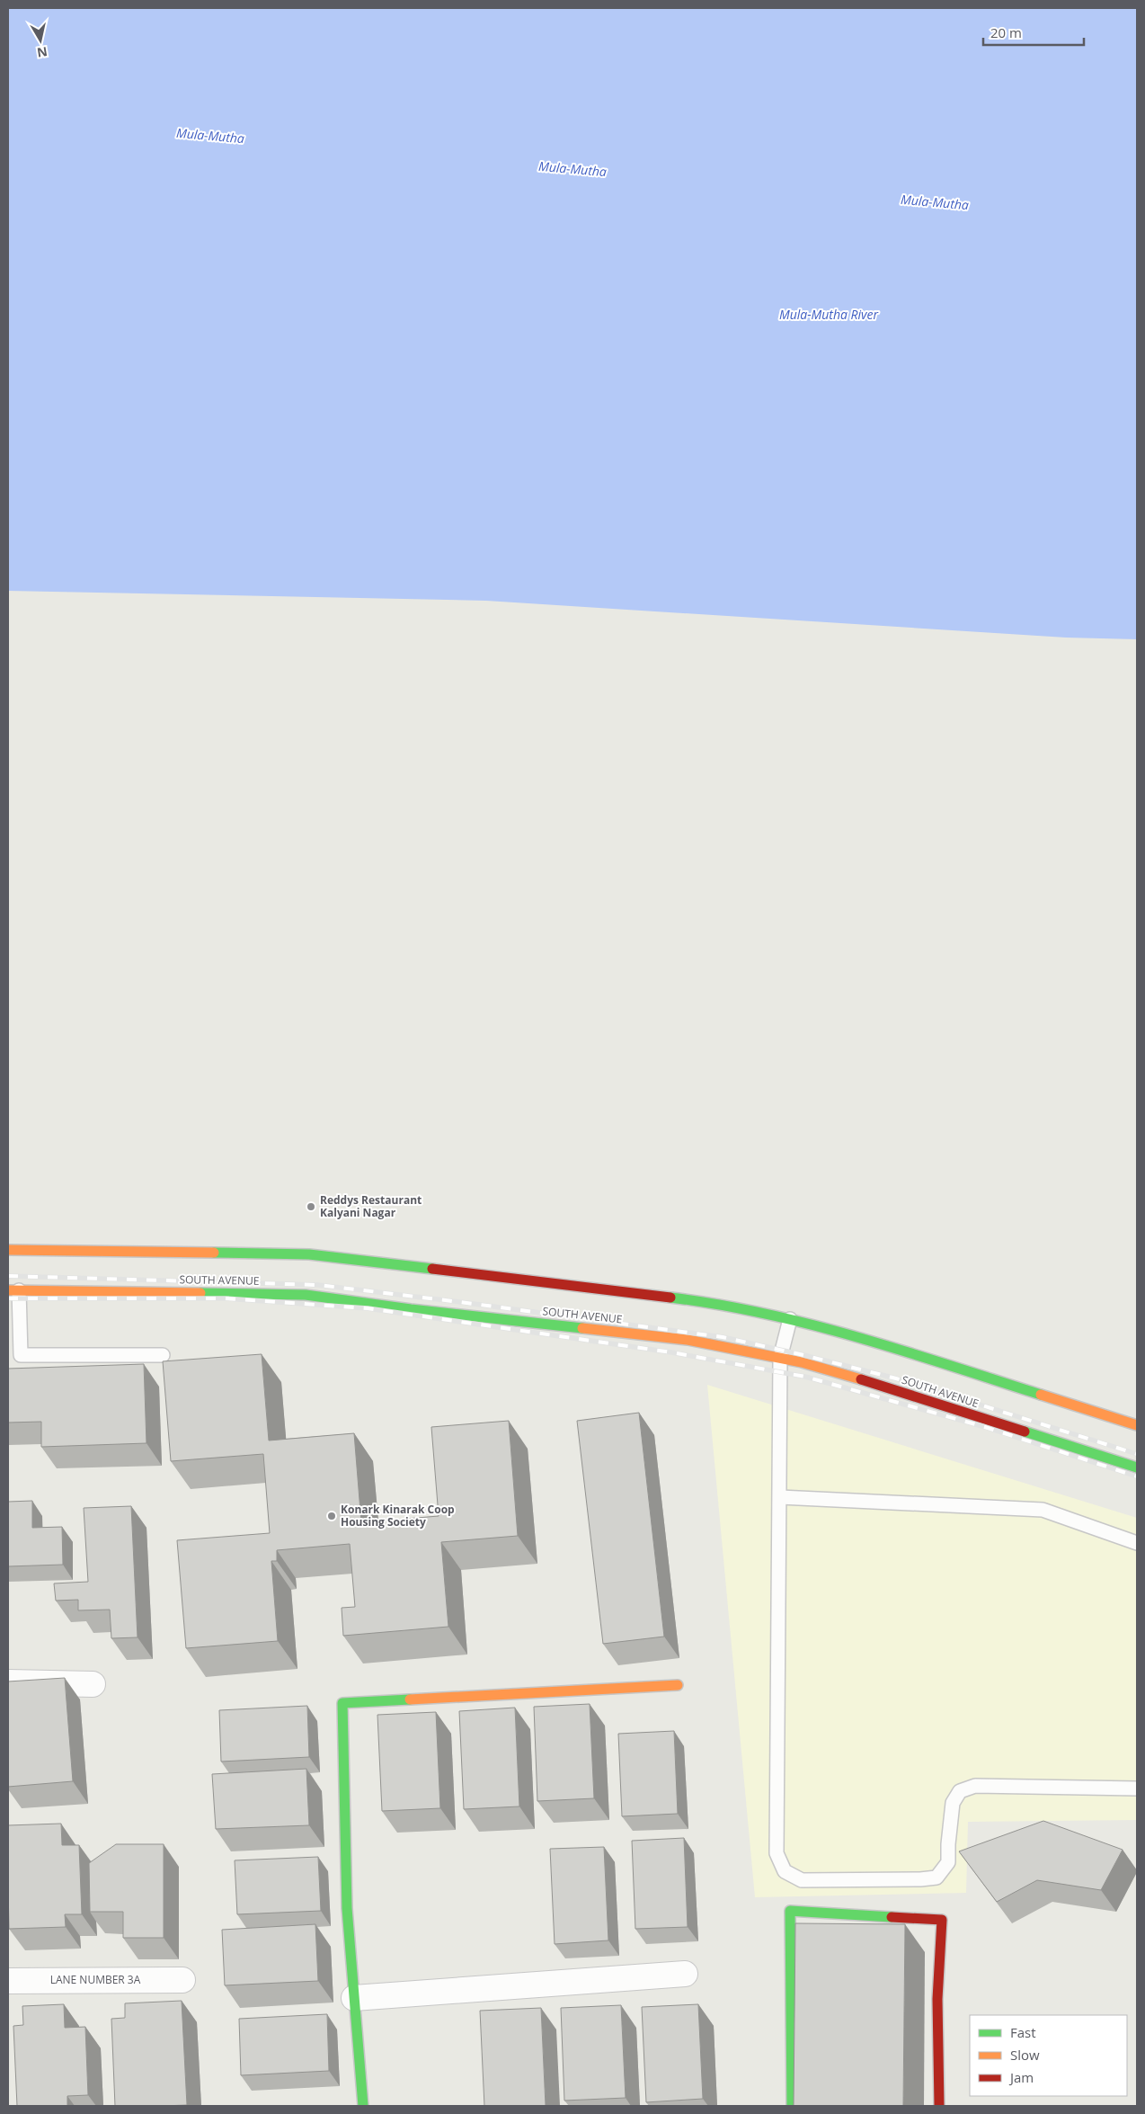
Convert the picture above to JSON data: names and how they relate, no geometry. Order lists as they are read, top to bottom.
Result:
{
  "streets": {
    "main road": ["SOUTH AVENUE"],
    "street": ["LANE NUMBER 3A"]
  },
  "water": ["Mula-Mutha", "Mula-Mutha River"],
  "places": ["Reddys Restaurant Kalyani Nagar", "Konark Kinarak Coop Housing Society"],
  "legend": ["Fast", "Slow", "Jam"],
  "scale_bar": "20 m",
  "north": "bottom"
}
